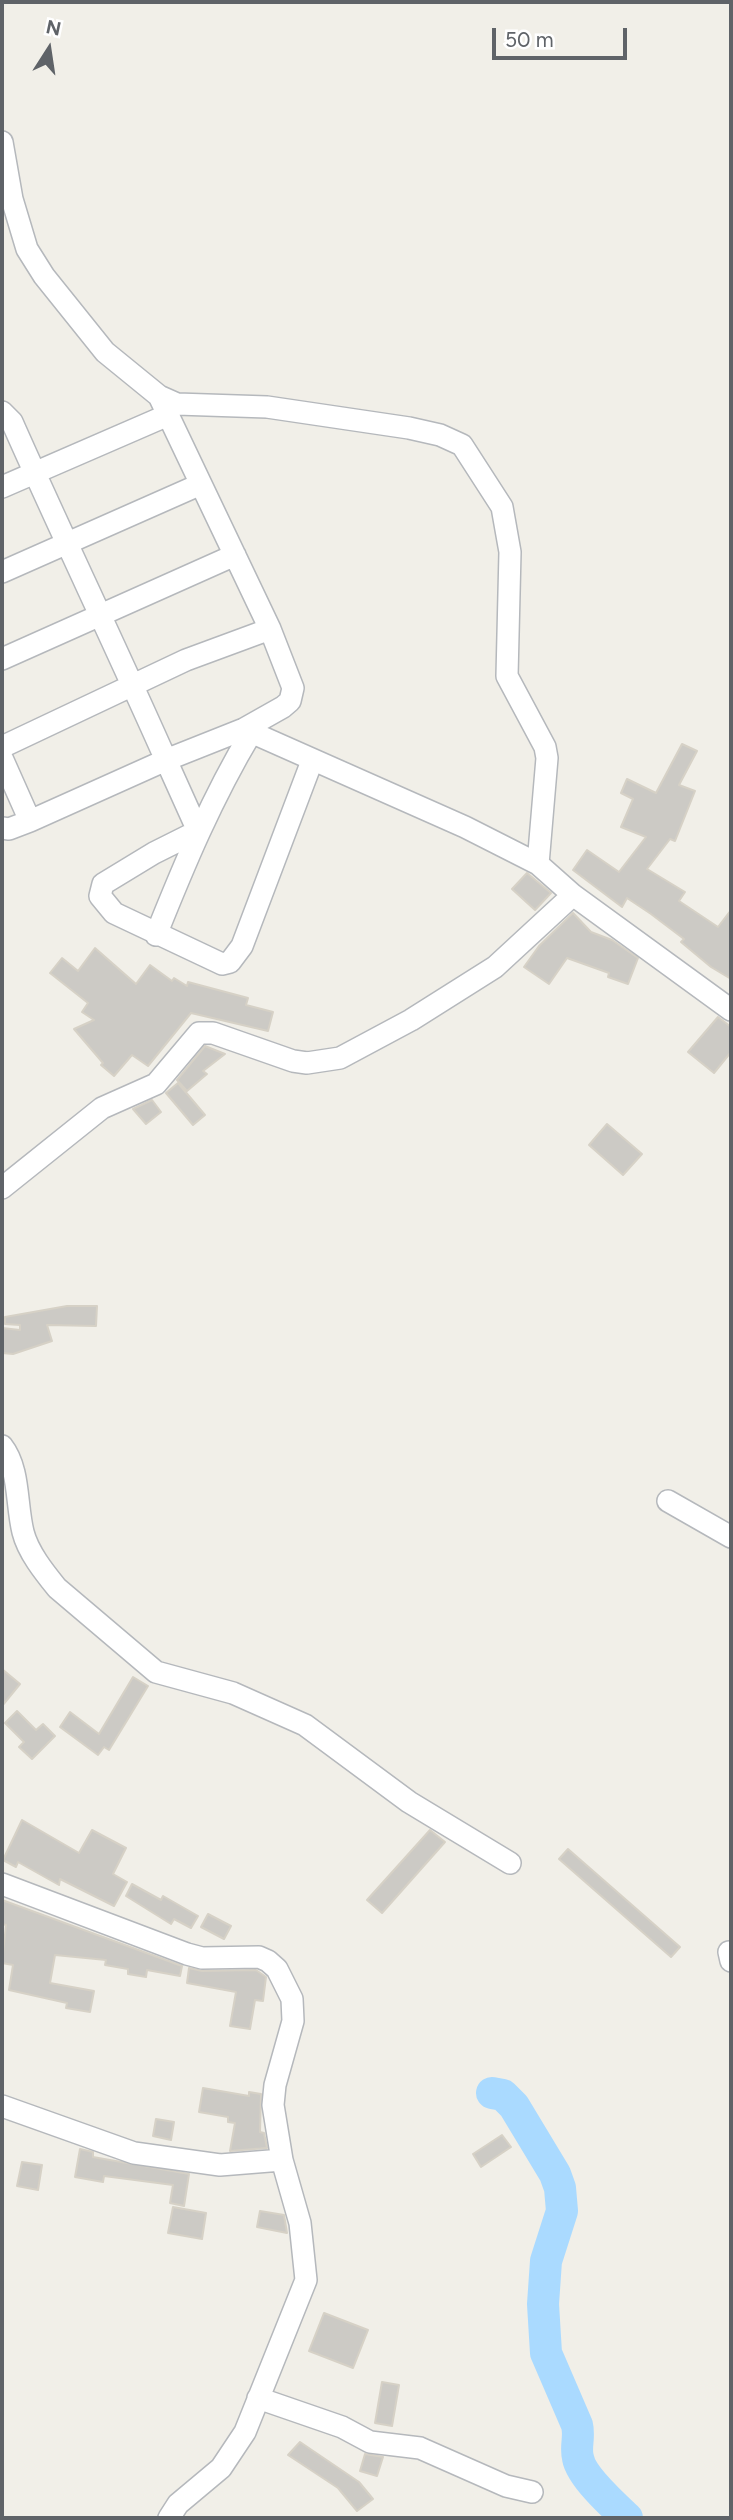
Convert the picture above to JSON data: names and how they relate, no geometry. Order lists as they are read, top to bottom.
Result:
{
  "scale_bar": "50 m",
  "north": "top"
}
